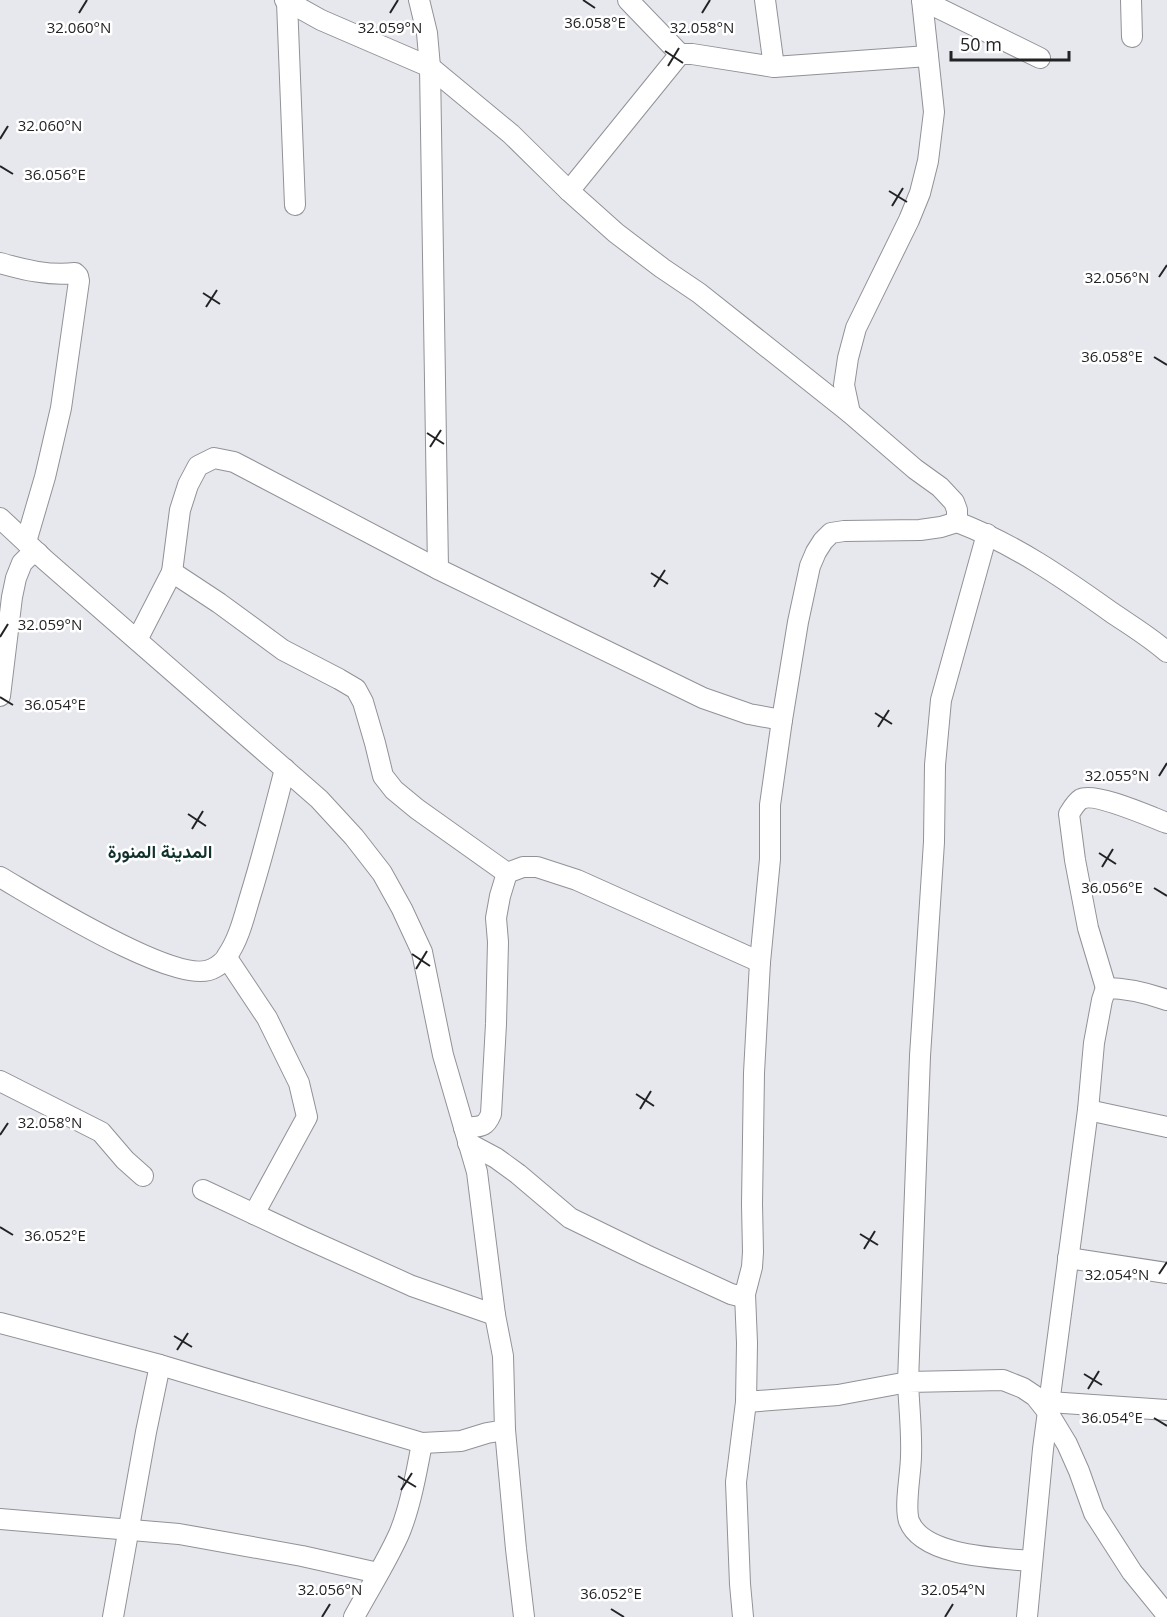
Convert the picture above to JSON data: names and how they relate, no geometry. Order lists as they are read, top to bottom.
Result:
{
  "districts": ["المدينة المنورة"],
  "scale_bar": "50 m",
  "coordinates": [
    "36.058°E",
    "32.060°N",
    "32.059°N",
    "32.058°N",
    "36.056°E",
    "32.056°N",
    "36.054°E",
    "32.055°N",
    "36.052°E",
    "32.054°N"
  ]
}
